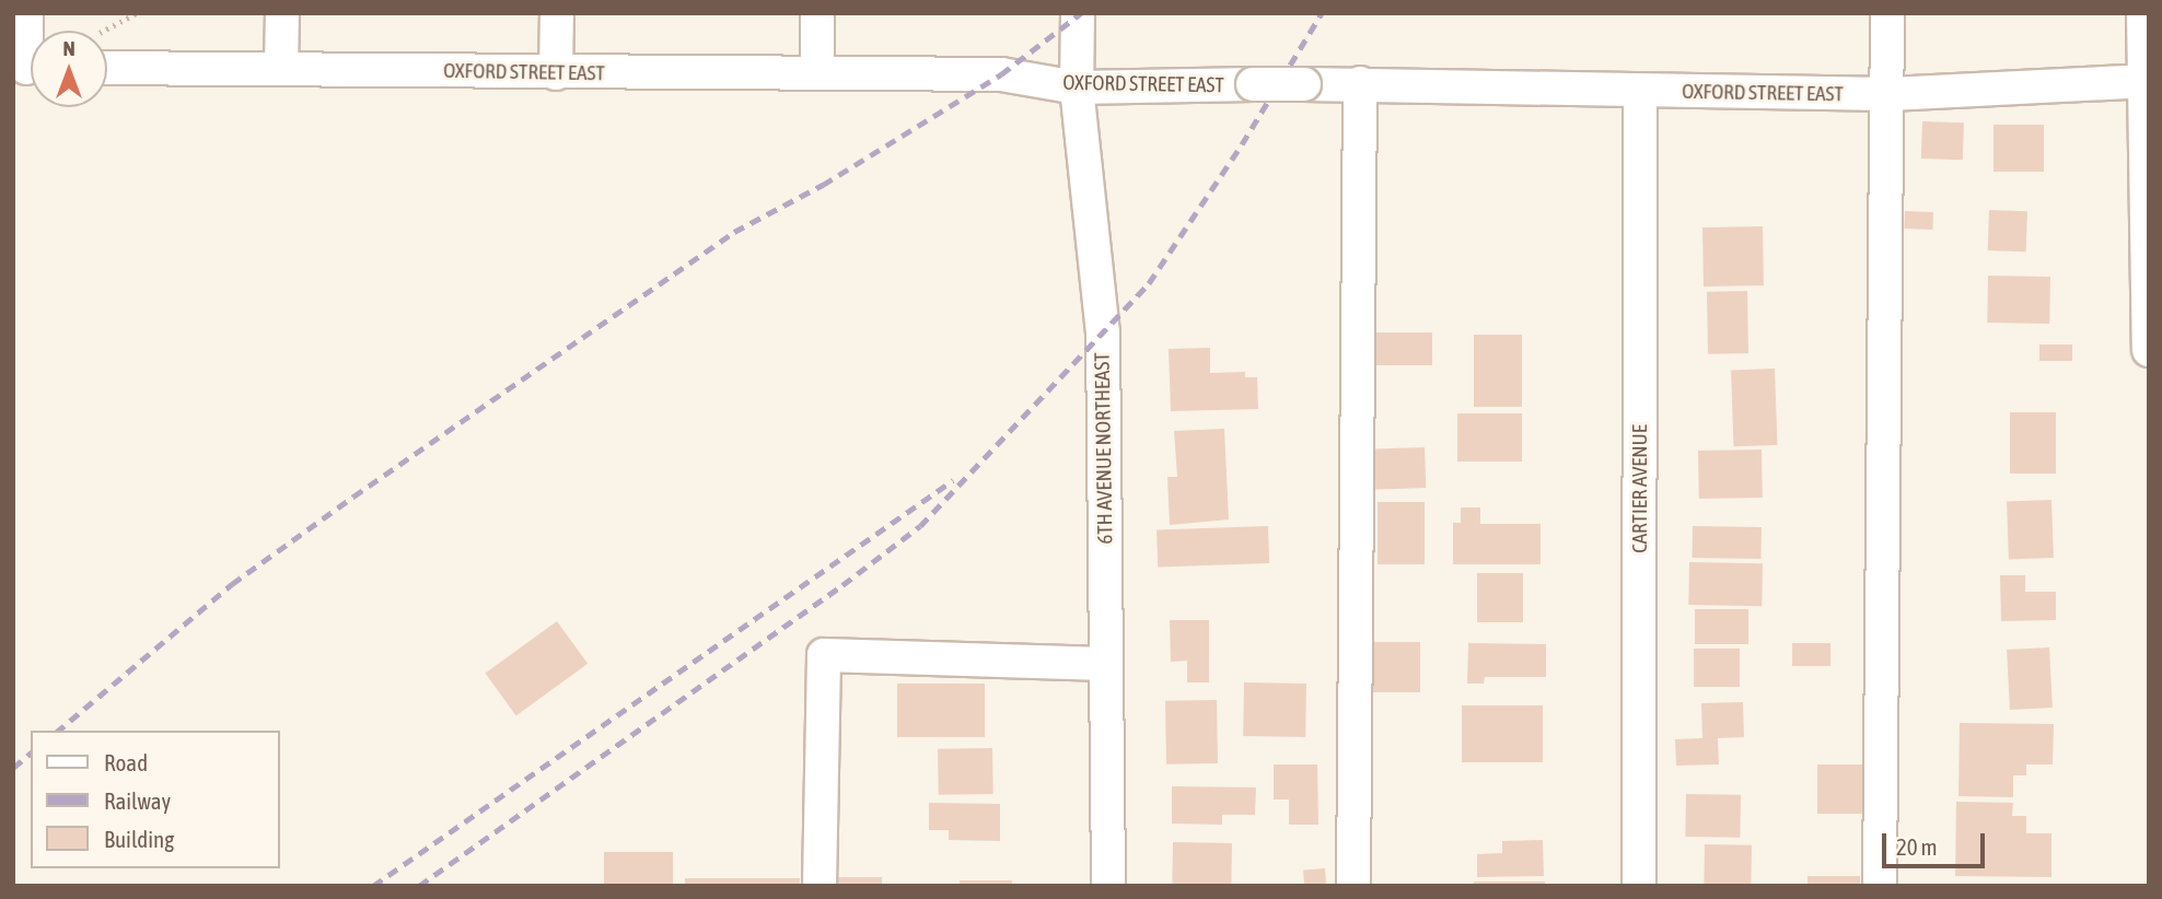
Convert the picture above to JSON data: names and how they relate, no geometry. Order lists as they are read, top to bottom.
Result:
{
  "streets": {
    "street": ["OXFORD STREET EAST", "6TH AVENUE NORTHEAST", "CARTIER AVENUE"]
  },
  "crossings": [
    ["OXFORD STREET EAST", "6TH AVENUE NORTHEAST"],
    ["OXFORD STREET EAST", "CARTIER AVENUE"]
  ],
  "legend": ["Road", "Railway", "Building"],
  "scale_bar": "20 m",
  "north": "top"
}
